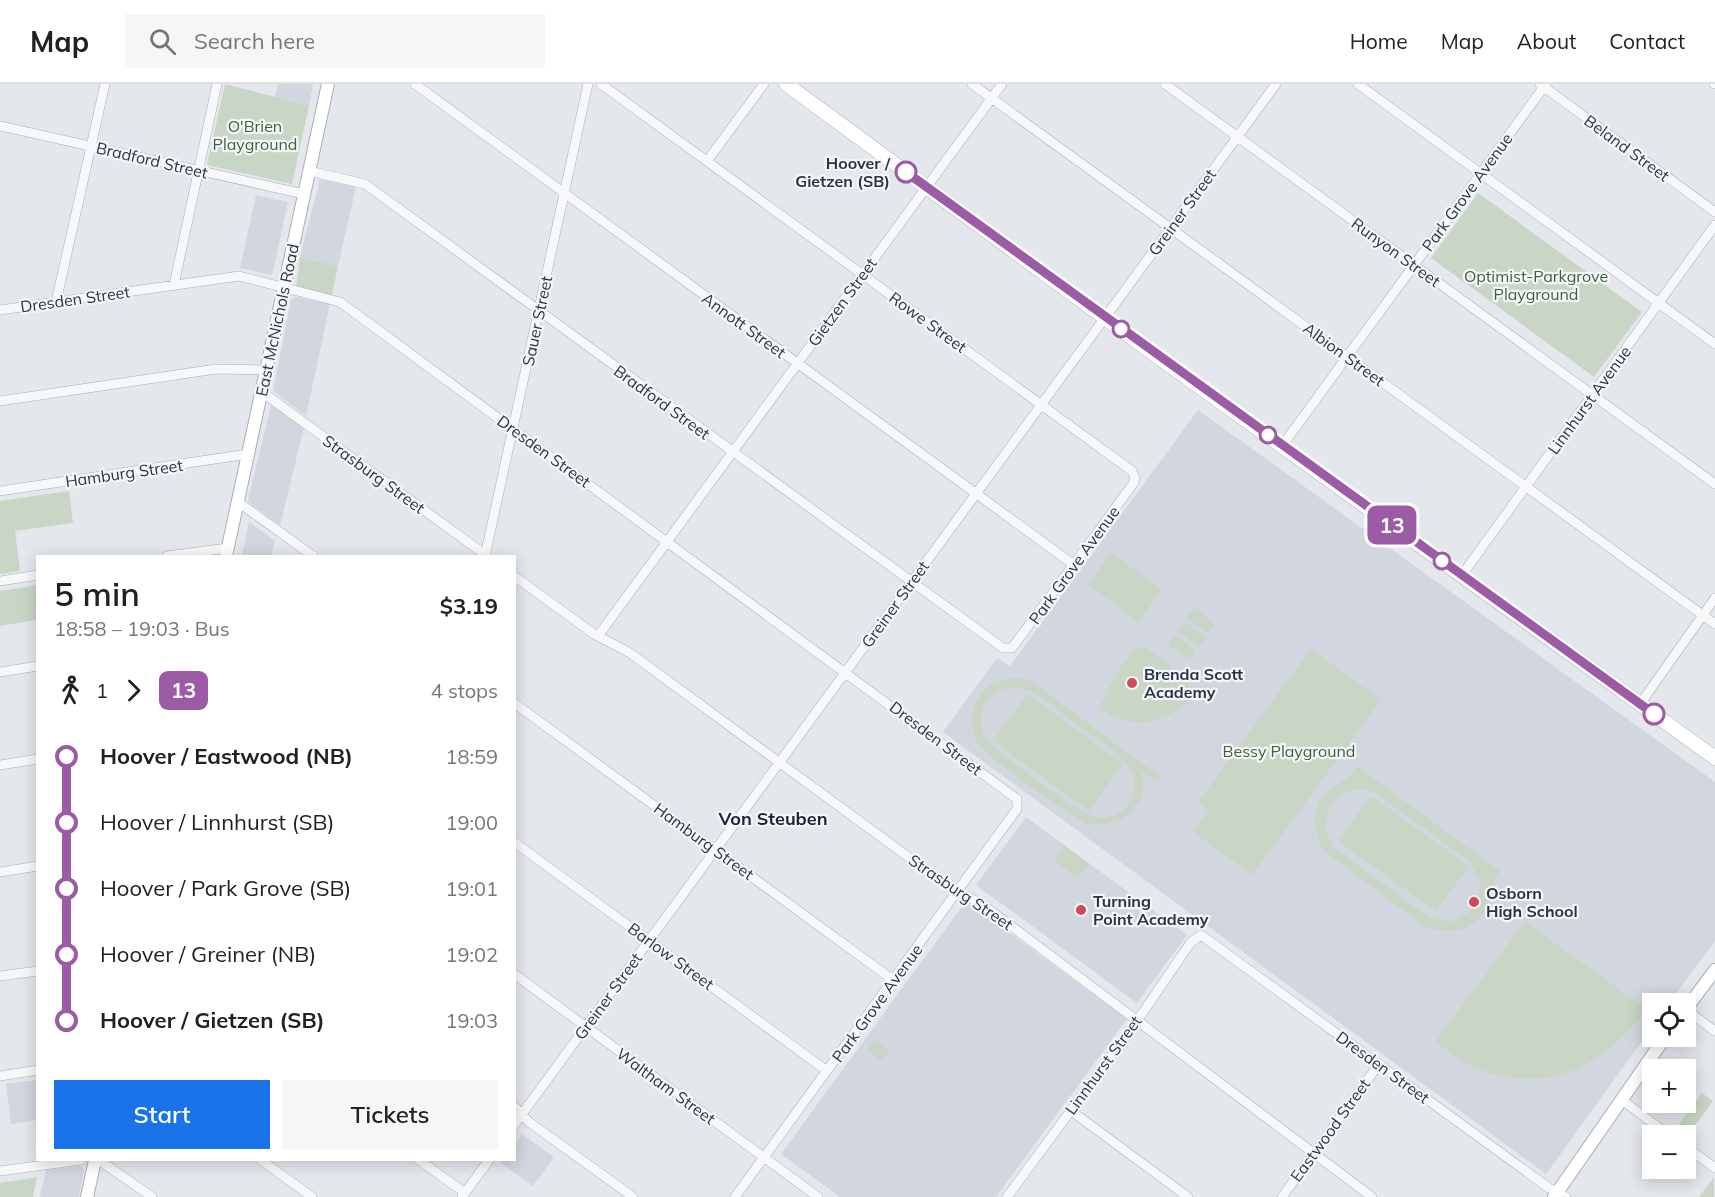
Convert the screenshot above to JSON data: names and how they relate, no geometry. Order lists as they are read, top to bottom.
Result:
{
  "streets": {
    "street": [
      "Beland Street",
      "Bradford Street",
      "Park Grove Avenue",
      "Greiner Street",
      "Runyon Street",
      "Dresden Street",
      "Gietzen Street",
      "East McNichols Road",
      "Sauer Street",
      "Rowe Street",
      "Annott Street",
      "Albion Street",
      "Linnhurst Avenue",
      "Hamburg Street",
      "Strasburg Street",
      "Barlow Street",
      "Linnhurst Street",
      "Waltham Street",
      "Eastwood Street"
    ]
  },
  "crossings": [
    ["Beland Street", "Park Grove Avenue"],
    ["Bradford Street", "Park Grove Avenue"],
    ["Bradford Street", "Greiner Street"],
    ["Bradford Street", "Gietzen Street"],
    ["Bradford Street", "East McNichols Road"],
    ["Bradford Street", "Sauer Street"],
    ["Park Grove Avenue", "Runyon Street"],
    ["Park Grove Avenue", "Dresden Street"],
    ["Park Grove Avenue", "Rowe Street"],
    ["Park Grove Avenue", "Annott Street"],
    ["Park Grove Avenue", "Albion Street"],
    ["Park Grove Avenue", "Hamburg Street"],
    ["Park Grove Avenue", "Strasburg Street"],
    ["Park Grove Avenue", "Barlow Street"],
    ["Park Grove Avenue", "Waltham Street"],
    ["Greiner Street", "Runyon Street"],
    ["Greiner Street", "Dresden Street"],
    ["Greiner Street", "Rowe Street"],
    ["Greiner Street", "Annott Street"],
    ["Greiner Street", "Albion Street"],
    ["Greiner Street", "Hamburg Street"],
    ["Greiner Street", "Strasburg Street"],
    ["Greiner Street", "Barlow Street"],
    ["Greiner Street", "Waltham Street"],
    ["Runyon Street", "Linnhurst Avenue"],
    ["Dresden Street", "Gietzen Street"],
    ["Dresden Street", "East McNichols Road"],
    ["Dresden Street", "Sauer Street"],
    ["Dresden Street", "Linnhurst Street"],
    ["Dresden Street", "Eastwood Street"],
    ["Gietzen Street", "Rowe Street"],
    ["Gietzen Street", "Annott Street"],
    ["Gietzen Street", "Albion Street"],
    ["Gietzen Street", "Strasburg Street"],
    ["East McNichols Road", "Hamburg Street"],
    ["East McNichols Road", "Strasburg Street"],
    ["Sauer Street", "Annott Street"],
    ["Albion Street", "Linnhurst Avenue"],
    ["Strasburg Street", "Linnhurst Street"],
    ["Strasburg Street", "Eastwood Street"]
  ],
  "districts": ["Von Steuben"],
  "parks": ["O'Brien Playground", "Optimist-Parkgrove Playground", "Bessy Playground"],
  "places": [
    "Hoover / Gietzen (SB)",
    "Brenda Scott Academy",
    "Osborn High School",
    "Turning Point Academy"
  ],
  "lines": ["bus line 13"],
  "page": {
    "header": "Map",
    "search": "Search here",
    "nav": [
      "Home",
      "Map",
      "About",
      "Contact"
    ],
    "on_map": "13",
    "heading": ["5 min", "18:58 – 19:03 · Bus", "$3.19"],
    "legs": ["1", "13", "4 stops"],
    "list": [
      {
        "name": "Hoover / Eastwood (NB)",
        "value": "18:59"
      },
      {
        "name": "Hoover / Linnhurst (SB)",
        "value": "19:00"
      },
      {
        "name": "Hoover / Park Grove (SB)",
        "value": "19:01"
      },
      {
        "name": "Hoover / Greiner (NB)",
        "value": "19:02"
      },
      {
        "name": "Hoover / Gietzen (SB)",
        "value": "19:03"
      }
    ],
    "map_buttons": ["+", "−"],
    "buttons": ["Start", "Tickets"]
  }
}
